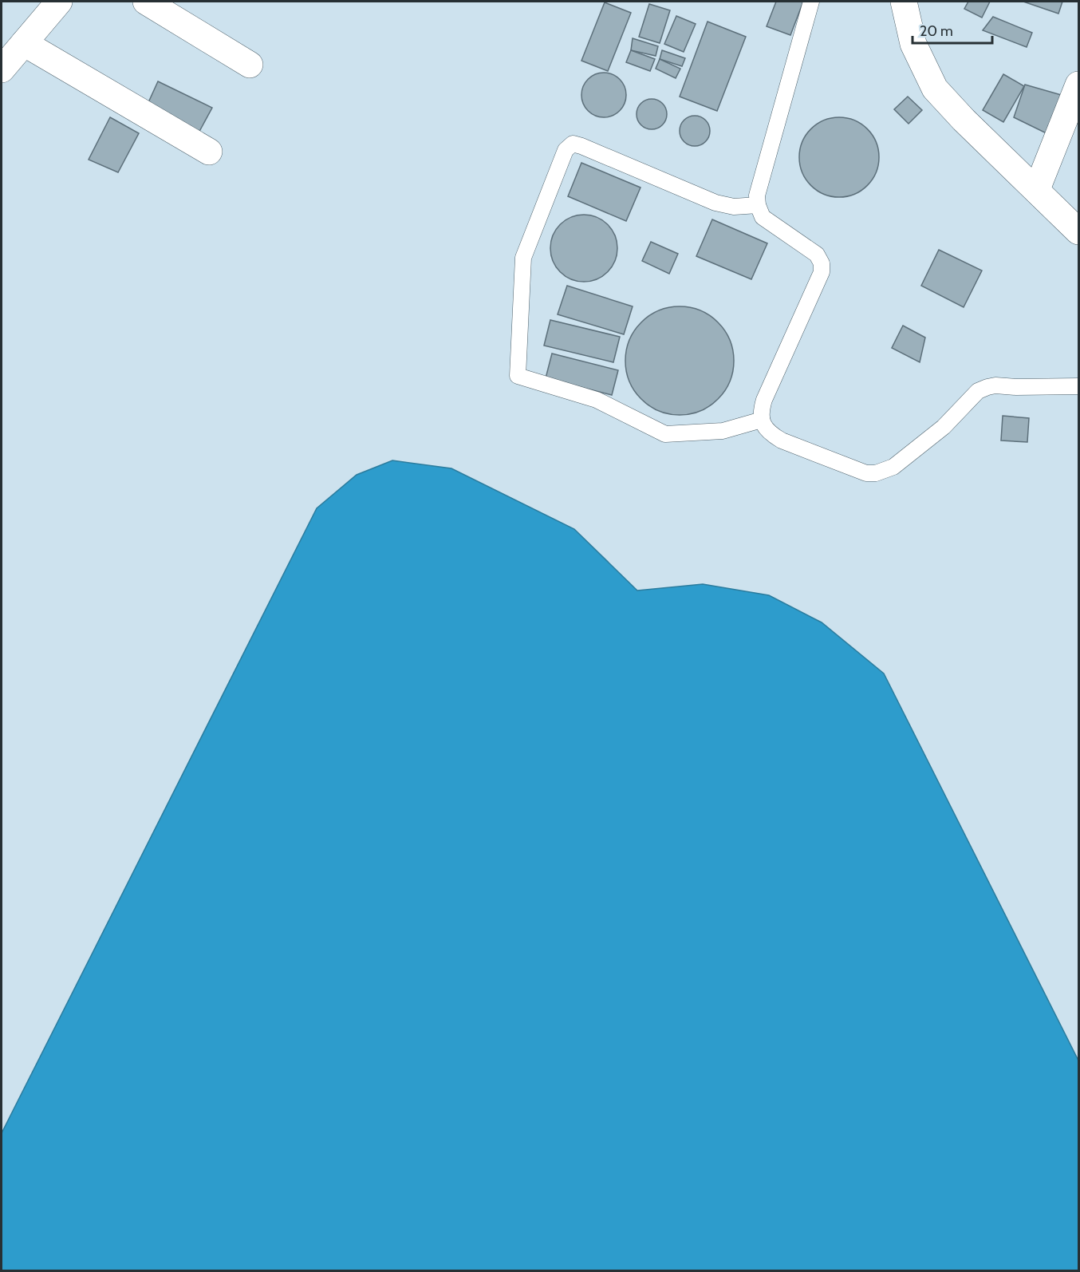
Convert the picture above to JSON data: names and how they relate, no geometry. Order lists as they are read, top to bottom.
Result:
{
  "scale_bar": "20 m"
}
